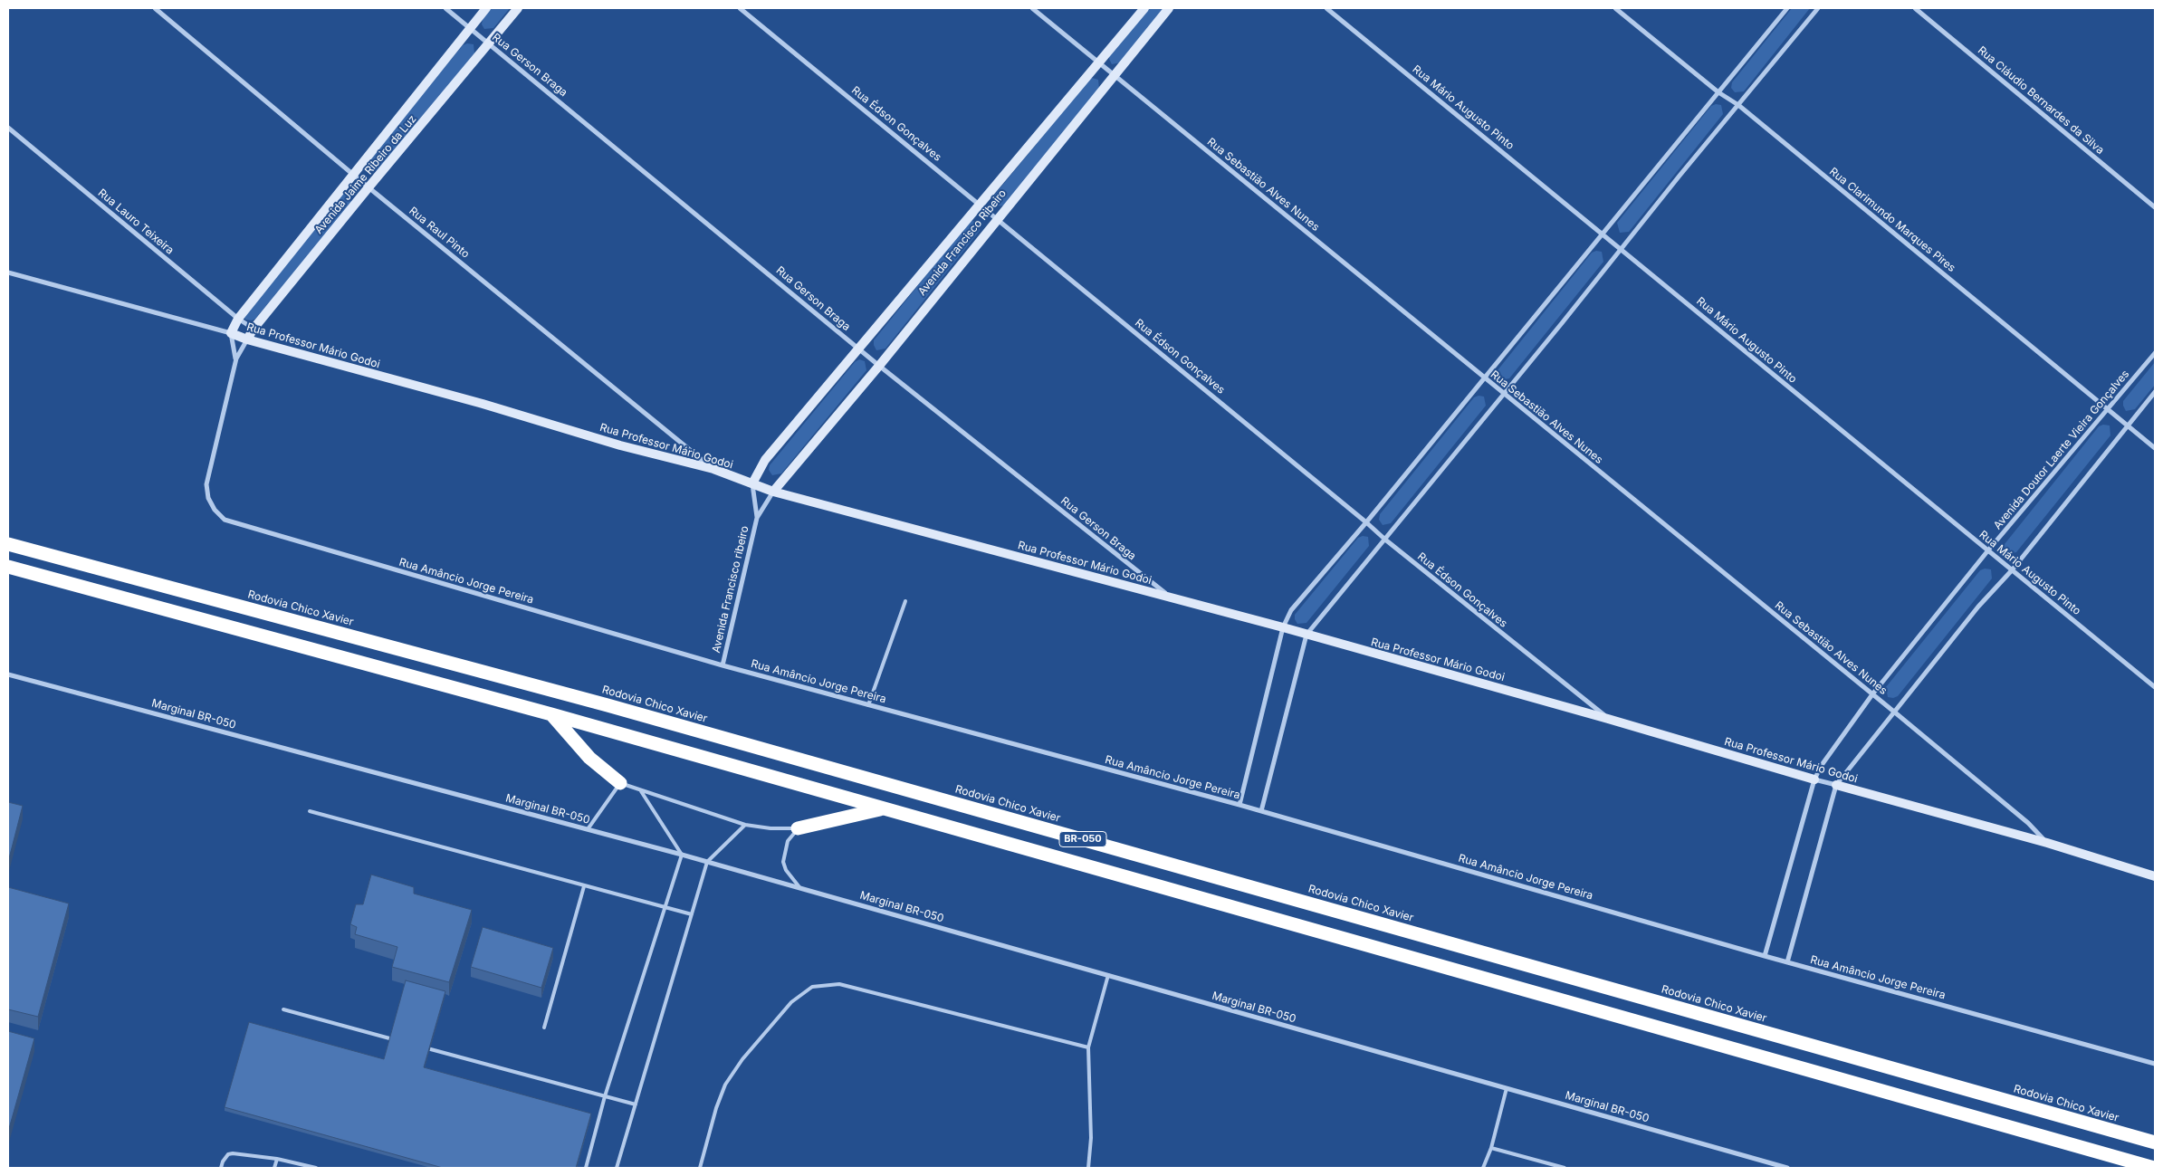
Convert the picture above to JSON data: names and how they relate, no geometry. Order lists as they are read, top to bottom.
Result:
{
  "streets": {
    "highway": ["Rodovia Chico Xavier", "BR-050"],
    "street": [
      "Rua Gerson Braga",
      "Rua Cláudio Bernardes da Silva",
      "Rua Mário Augusto Pinto",
      "Rua Édson Gonçalves",
      "Avenida Jaime Ribeiro da Luz",
      "Rua Sebastião Alves Nunes",
      "Rua Clarimundo Marques Pires",
      "Rua Lauro Teixeira",
      "Rua Raul Pinto",
      "Avenida Francisco Ribeiro",
      "Rua Professor Mário Godoi",
      "Avenida Doutor Laerte Vieira Gonçalves",
      "Rua Amâncio Jorge Pereira",
      "Avenida Francisco ribeiro",
      "Marginal BR-050"
    ]
  },
  "crossings": [
    ["Rua Gerson Braga", "Avenida Jaime Ribeiro da Luz"],
    ["Rua Gerson Braga", "Avenida Francisco Ribeiro"],
    ["Rua Gerson Braga", "Rua Professor Mário Godoi"],
    ["Rua Mário Augusto Pinto", "Avenida Doutor Laerte Vieira Gonçalves"],
    ["Rua Édson Gonçalves", "Avenida Francisco Ribeiro"],
    ["Rua Édson Gonçalves", "Rua Professor Mário Godoi"],
    ["Avenida Jaime Ribeiro da Luz", "Rua Lauro Teixeira"],
    ["Avenida Jaime Ribeiro da Luz", "Rua Raul Pinto"],
    ["Avenida Jaime Ribeiro da Luz", "Rua Professor Mário Godoi"],
    ["Avenida Jaime Ribeiro da Luz", "Rua Amâncio Jorge Pereira"],
    ["Rua Sebastião Alves Nunes", "Avenida Francisco Ribeiro"],
    ["Rua Sebastião Alves Nunes", "Rua Professor Mário Godoi"],
    ["Rua Sebastião Alves Nunes", "Avenida Doutor Laerte Vieira Gonçalves"],
    ["Rua Clarimundo Marques Pires", "Avenida Doutor Laerte Vieira Gonçalves"],
    ["Rua Raul Pinto", "Rua Professor Mário Godoi"],
    ["Avenida Francisco Ribeiro", "Rua Professor Mário Godoi"],
    ["Avenida Francisco Ribeiro", "Avenida Francisco ribeiro"],
    ["Rua Professor Mário Godoi", "Avenida Doutor Laerte Vieira Gonçalves"],
    ["Rua Professor Mário Godoi", "Avenida Francisco ribeiro"],
    ["Avenida Doutor Laerte Vieira Gonçalves", "Rua Amâncio Jorge Pereira"],
    ["Rua Amâncio Jorge Pereira", "Avenida Francisco ribeiro"]
  ]
}
